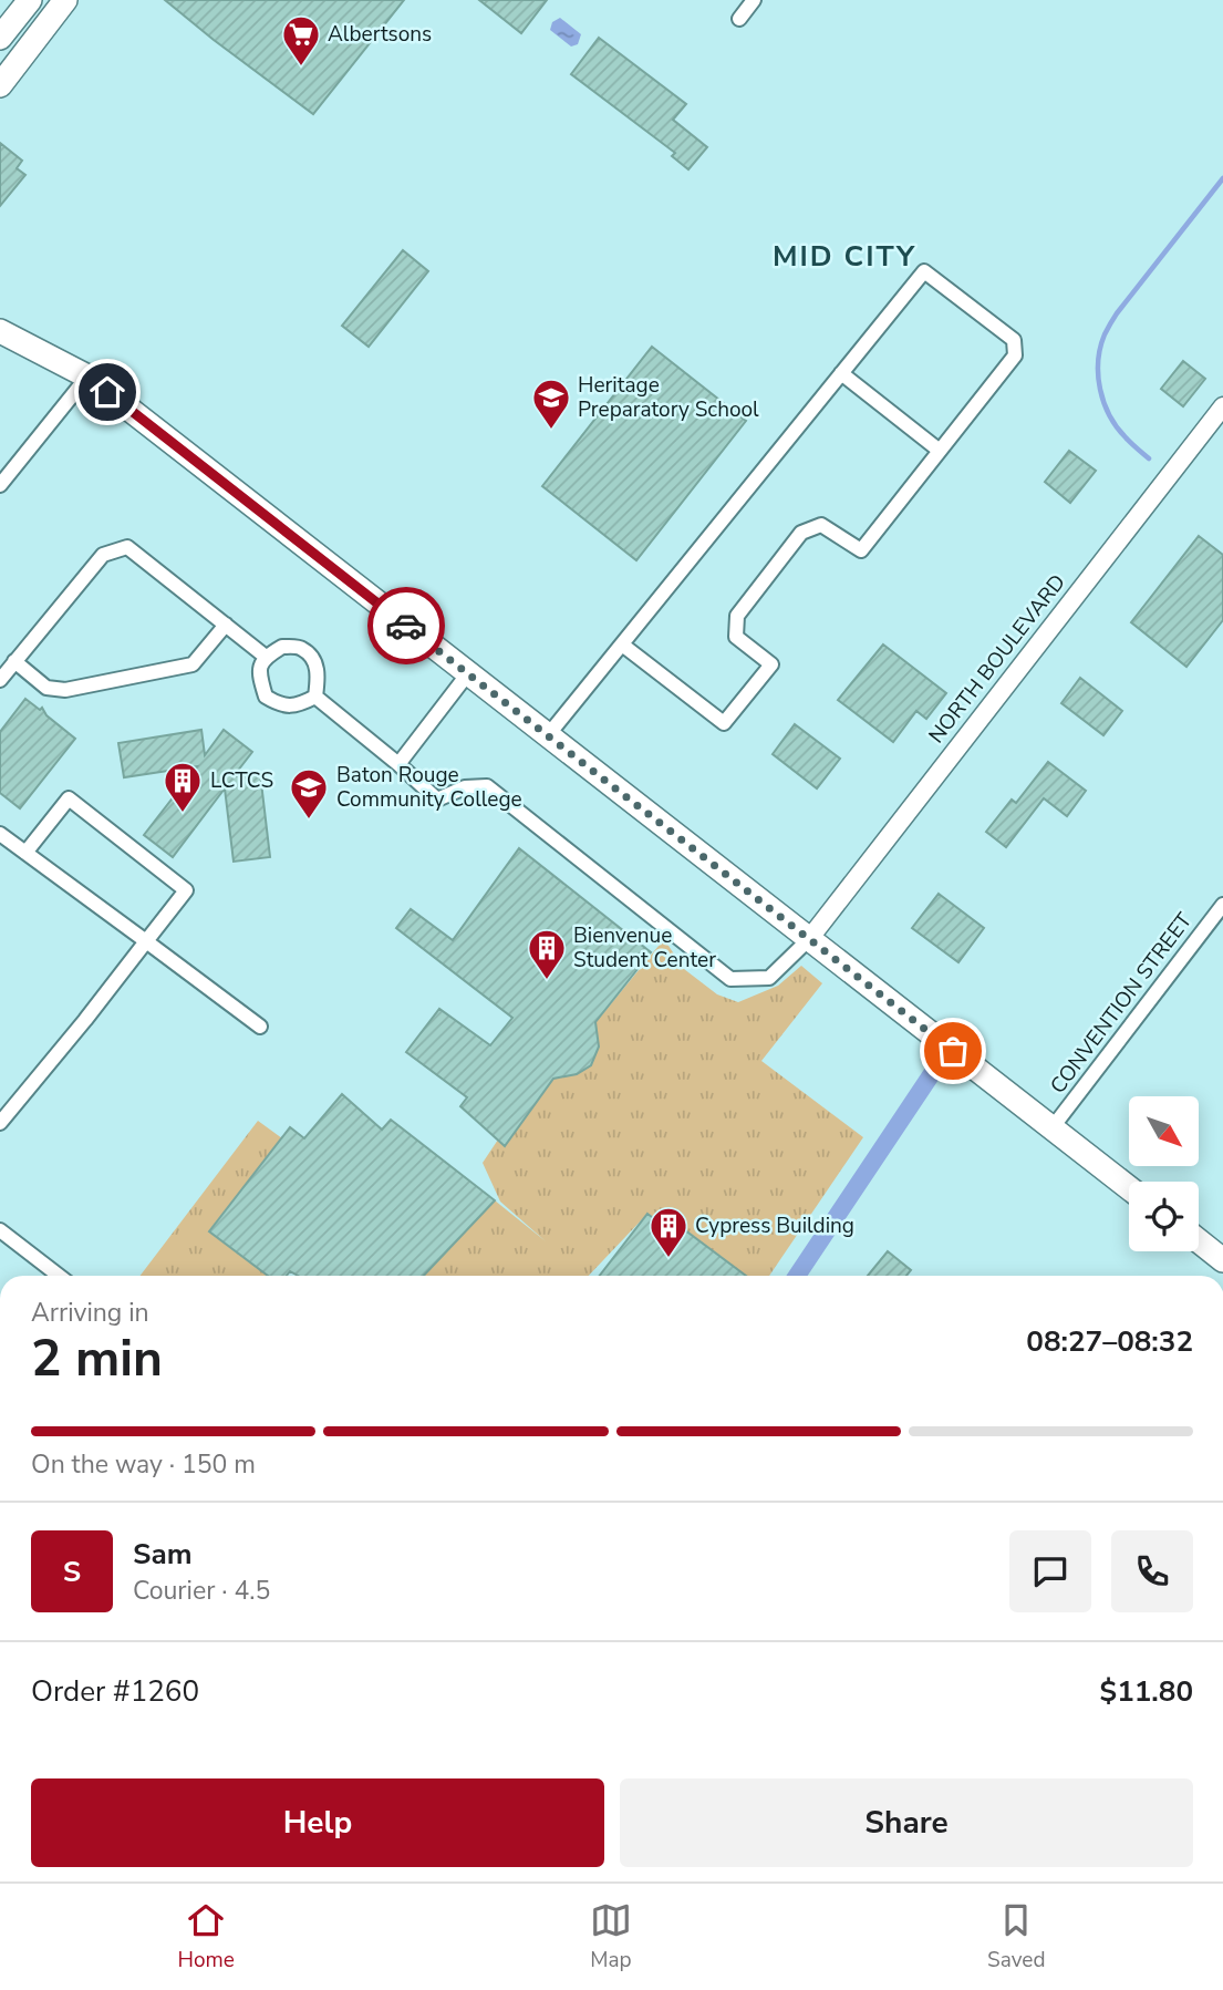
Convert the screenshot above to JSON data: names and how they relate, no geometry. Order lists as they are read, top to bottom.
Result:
{
  "streets": {
    "street": ["NORTH BOULEVARD", "CONVENTION STREET"]
  },
  "districts": ["MID CITY"],
  "places": {
    "supermarket": ["Albertsons"],
    "school or university": ["Heritage Preparatory School", "Baton Rouge Community College"],
    "building": ["LCTCS", "Bienvenue Student Center", "Cypress Building"]
  },
  "north": "bottom right",
  "page": {
    "heading": ["2 min", "Arriving in", "08:27–08:32"],
    "panel": [
      "Sam",
      "Courier · 4.5",
      "Order #1260",
      "$11.80"
    ],
    "bar": "On the way · 150 m",
    "round": "S",
    "buttons": ["Help", "Share"],
    "tabs": ["Home", "Map", "Saved"]
  }
}
